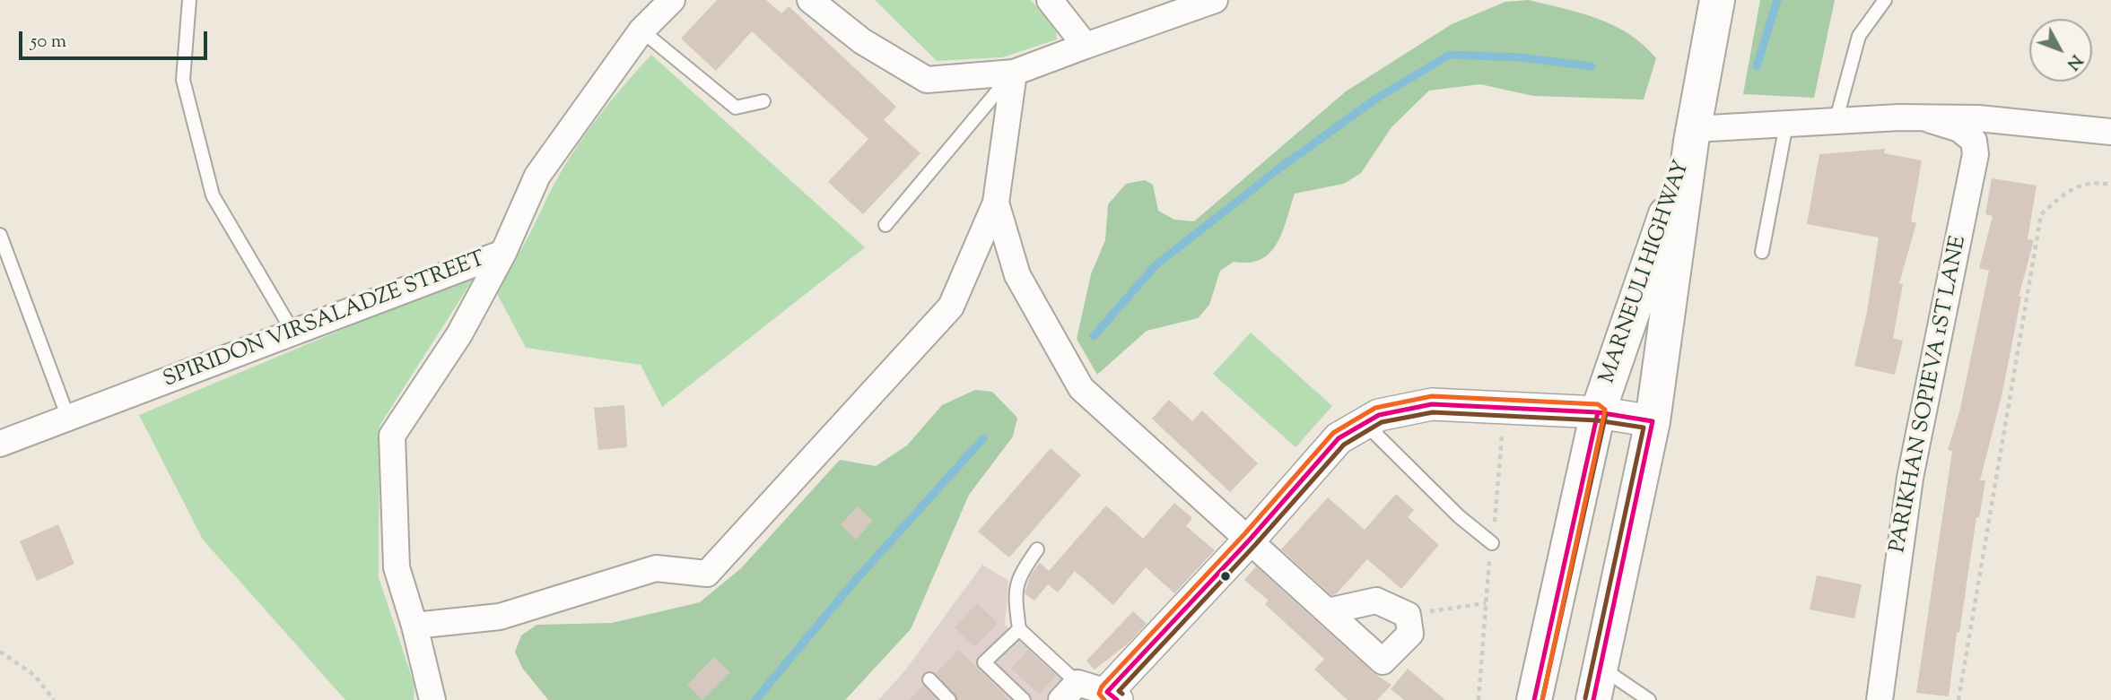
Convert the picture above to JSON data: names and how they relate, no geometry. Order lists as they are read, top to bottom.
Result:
{
  "streets": {
    "highway": ["MARNEULI HIGHWAY"],
    "street": ["SPIRIDON VIRSALADZE STREET", "PARIKHAN SOPIEVA 1ST LANE"]
  },
  "scale_bar": "50 m",
  "north": "bottom right"
}
